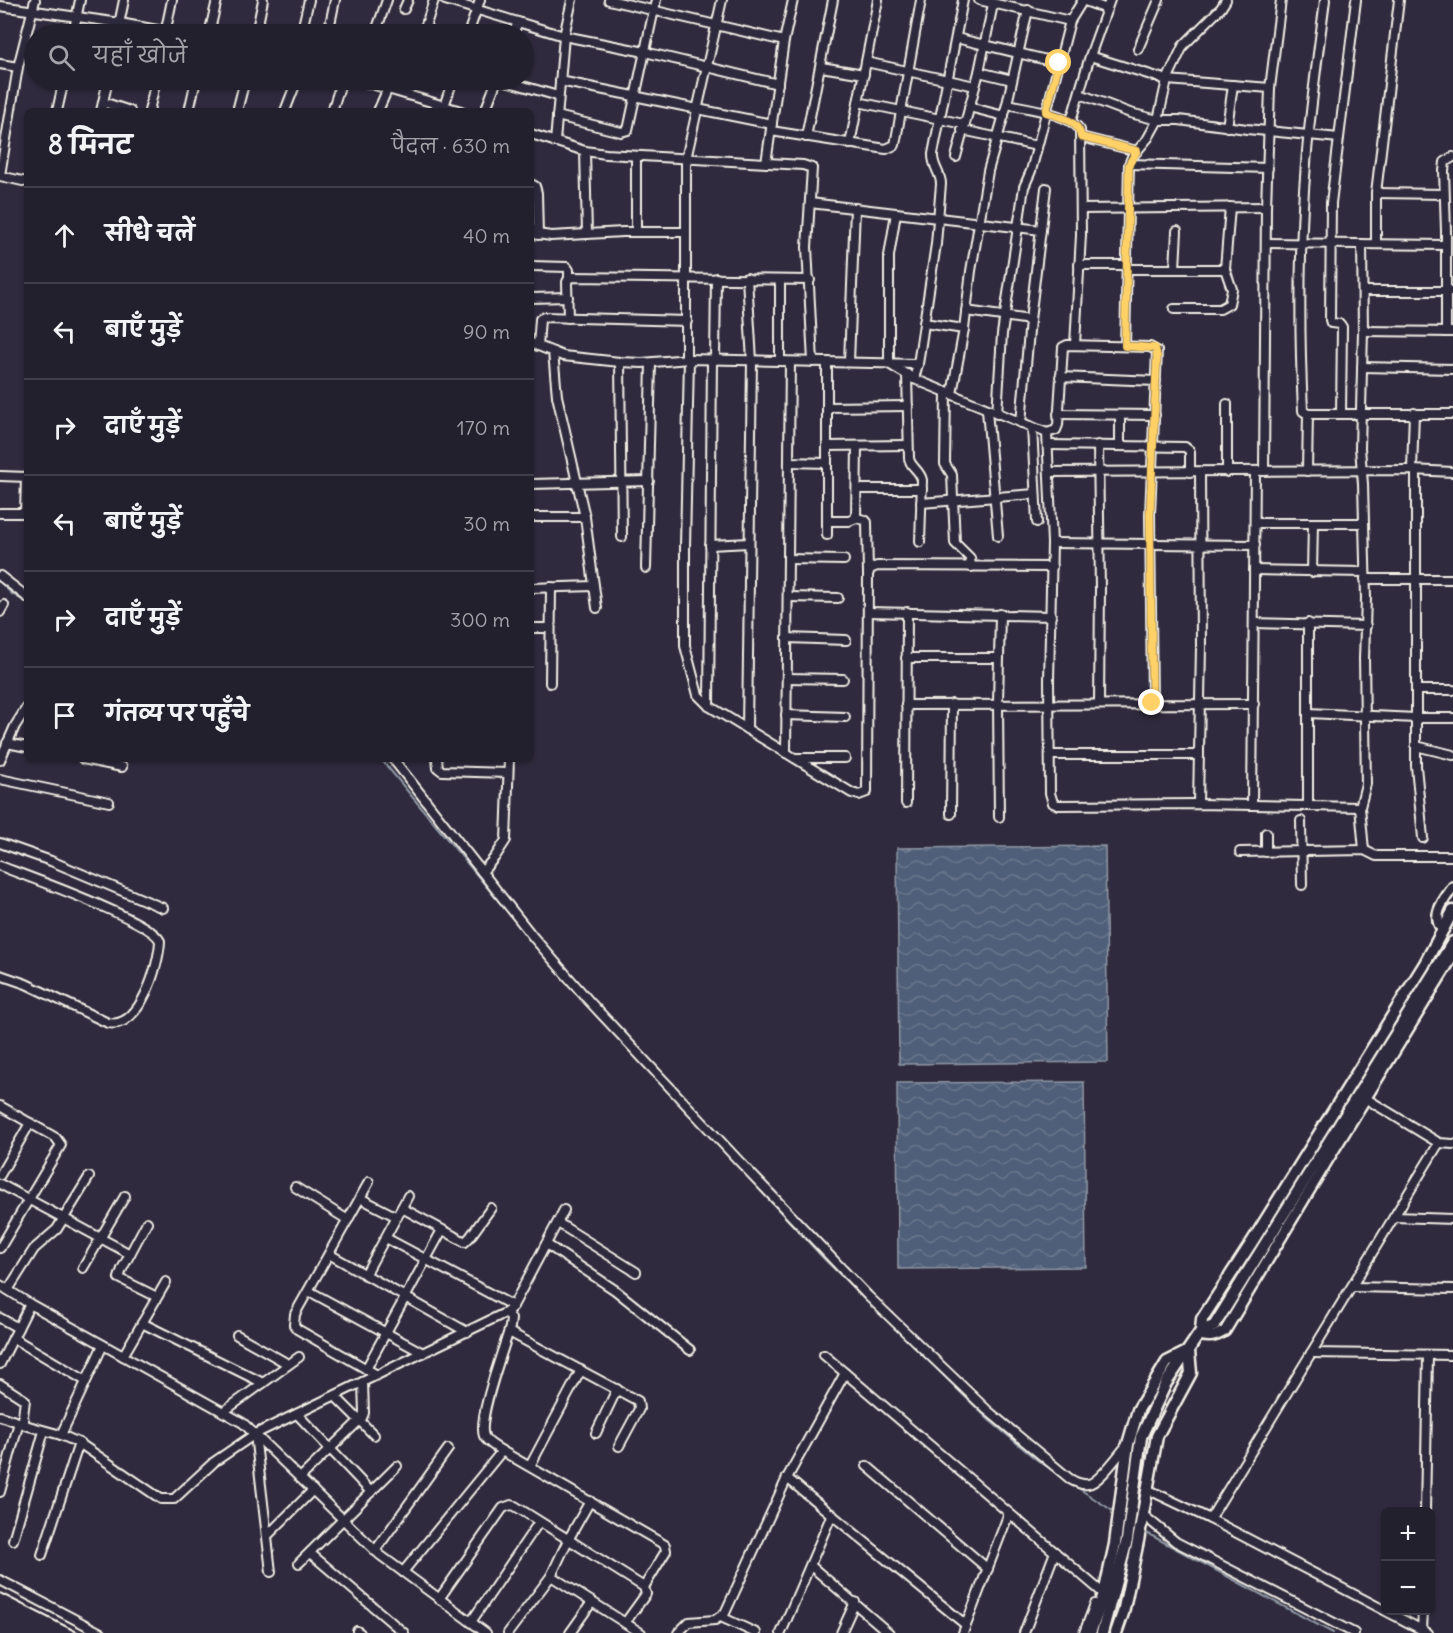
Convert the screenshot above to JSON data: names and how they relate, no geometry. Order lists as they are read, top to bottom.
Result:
{
  "page": {
    "search": "यहाँ खोजें",
    "heading": ["8 मिनट", "पैदल · 630 m"],
    "list": [
      ["सीधे चलें", "40 m"],
      ["बाएँ मुड़ें", "90 m"],
      ["दाएँ मुड़ें", "170 m"],
      ["बाएँ मुड़ें", "30 m"],
      ["दाएँ मुड़ें", "300 m"],
      "गंतव्य पर पहुँचे"
    ],
    "map_buttons": ["+", "−"]
  }
}
